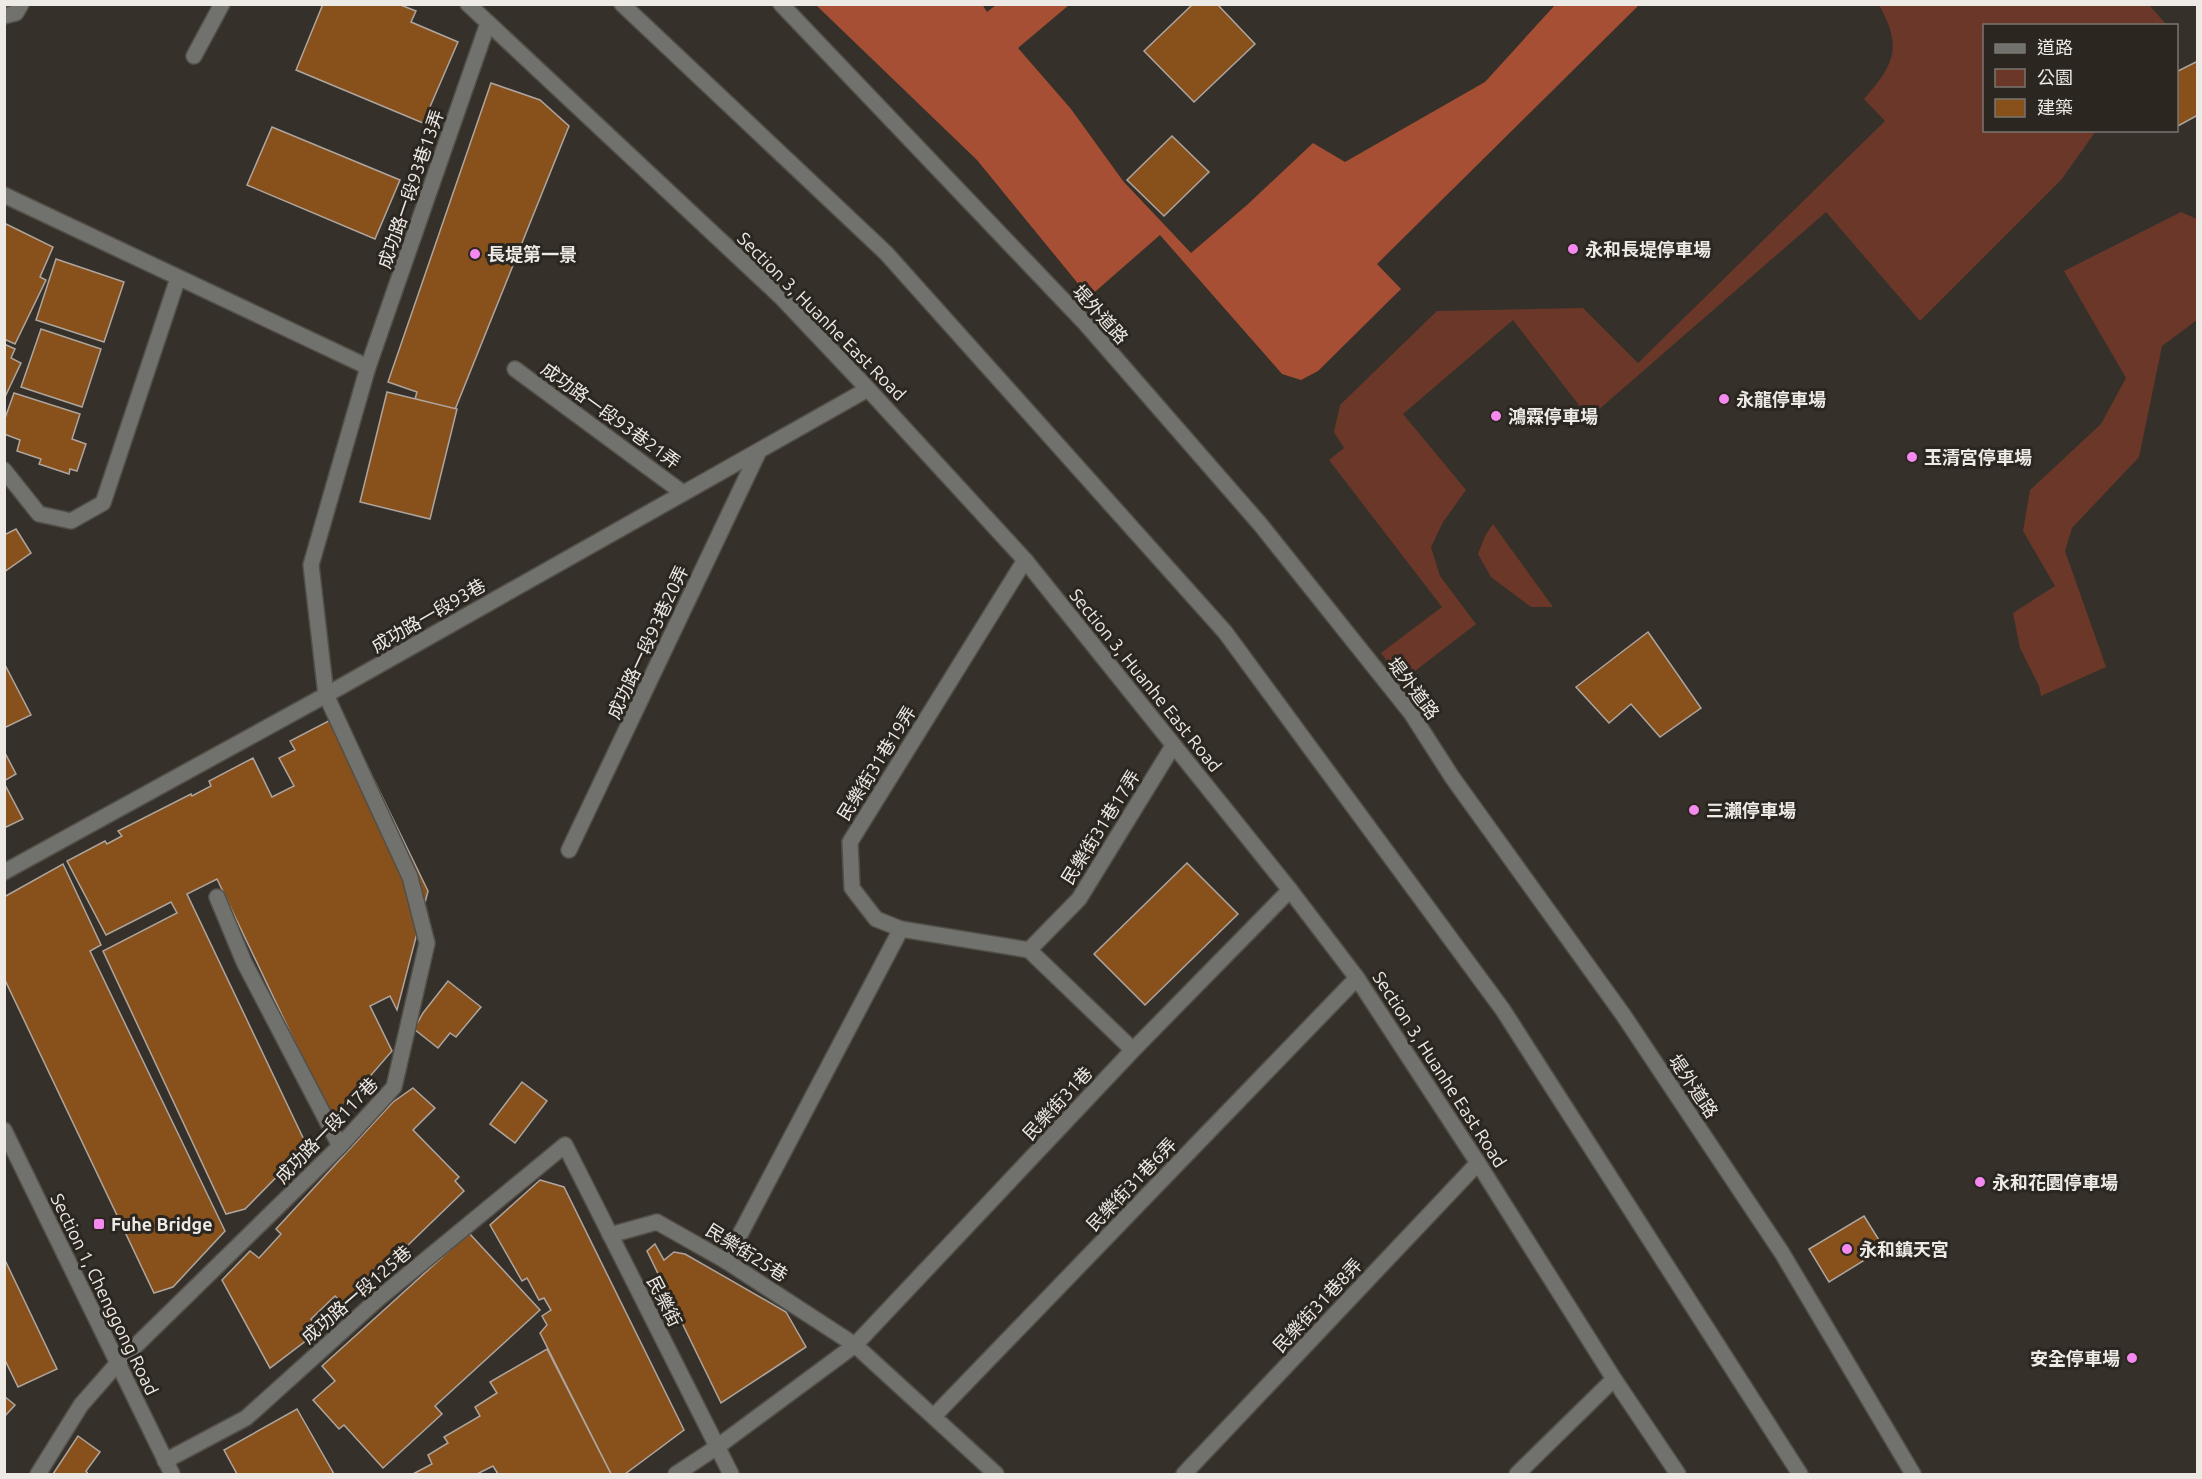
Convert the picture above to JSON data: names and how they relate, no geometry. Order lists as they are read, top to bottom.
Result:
{
  "streets": {
    "street": [
      "成功路一段93巷13弄",
      "堤外道路",
      "Section 3, Huanhe East Road",
      "成功路一段93巷21弄",
      "成功路一段93巷",
      "成功路一段93巷20弄",
      "民樂街31巷19弄",
      "民樂街31巷17弄",
      "民樂街31巷",
      "成功路一段117巷",
      "民樂街31巷6弄",
      "民樂街25巷",
      "Section 1, Chenggong Road",
      "成功路一段125巷",
      "民樂街",
      "民樂街31巷8弄"
    ]
  },
  "crossings": [
    ["成功路一段93巷13弄", "Section 3, Huanhe East Road"],
    ["成功路一段93巷13弄", "成功路一段93巷"],
    ["成功路一段93巷13弄", "成功路一段117巷"],
    ["Section 3, Huanhe East Road", "成功路一段93巷"],
    ["Section 3, Huanhe East Road", "民樂街31巷19弄"],
    ["Section 3, Huanhe East Road", "民樂街31巷17弄"],
    ["Section 3, Huanhe East Road", "民樂街31巷"],
    ["Section 3, Huanhe East Road", "民樂街31巷6弄"],
    ["Section 3, Huanhe East Road", "民樂街31巷8弄"],
    ["成功路一段93巷21弄", "成功路一段93巷"],
    ["成功路一段93巷", "成功路一段93巷20弄"],
    ["成功路一段93巷", "成功路一段117巷"],
    ["民樂街31巷19弄", "民樂街31巷17弄"],
    ["民樂街31巷", "民樂街25巷"],
    ["民樂街31巷", "民樂街"],
    ["成功路一段117巷", "Section 1, Chenggong Road"],
    ["民樂街25巷", "民樂街"],
    ["Section 1, Chenggong Road", "成功路一段125巷"],
    ["成功路一段125巷", "民樂街"]
  ],
  "places": {
    "other": [
      "永和長堤停車場",
      "長堤第一景",
      "永龍停車場",
      "鴻霖停車場",
      "玉清宮停車場",
      "三瀨停車場",
      "永和花園停車場",
      "永和鎮天宮",
      "安全停車場"
    ],
    "transit": ["Fuhe Bridge"]
  },
  "legend": ["道路", "公園", "建築"]
}
